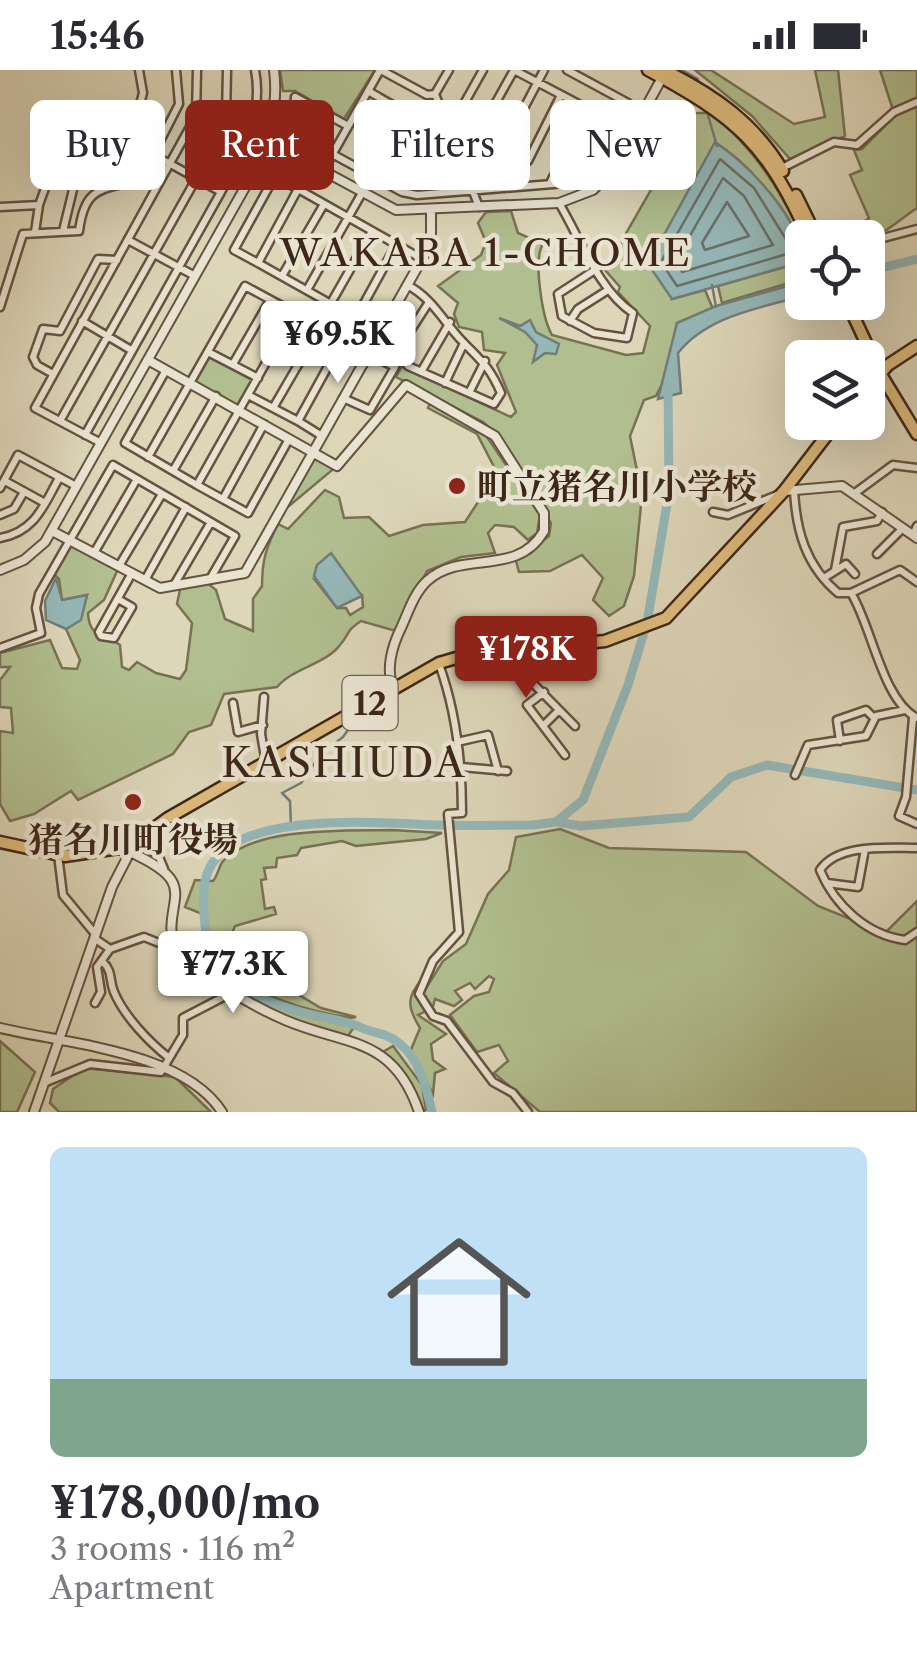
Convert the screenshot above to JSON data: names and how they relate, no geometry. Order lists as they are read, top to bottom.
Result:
{
  "streets": {
    "main road": ["12"]
  },
  "districts": ["WAKABA 1-CHOME", "KASHIUDA"],
  "places": ["町立猪名川小学校", "猪名川町役場"],
  "page": {
    "status": "15:46",
    "chip": [
      "Buy",
      "Rent",
      "Filters",
      "New"
    ],
    "price": ["¥69.5K", "¥178K", "¥77.3K"],
    "list": [
      {
        "name": "¥178,000/mo",
        "note": "3 rooms · 116 m² · Apartment"
      }
    ]
  }
}
